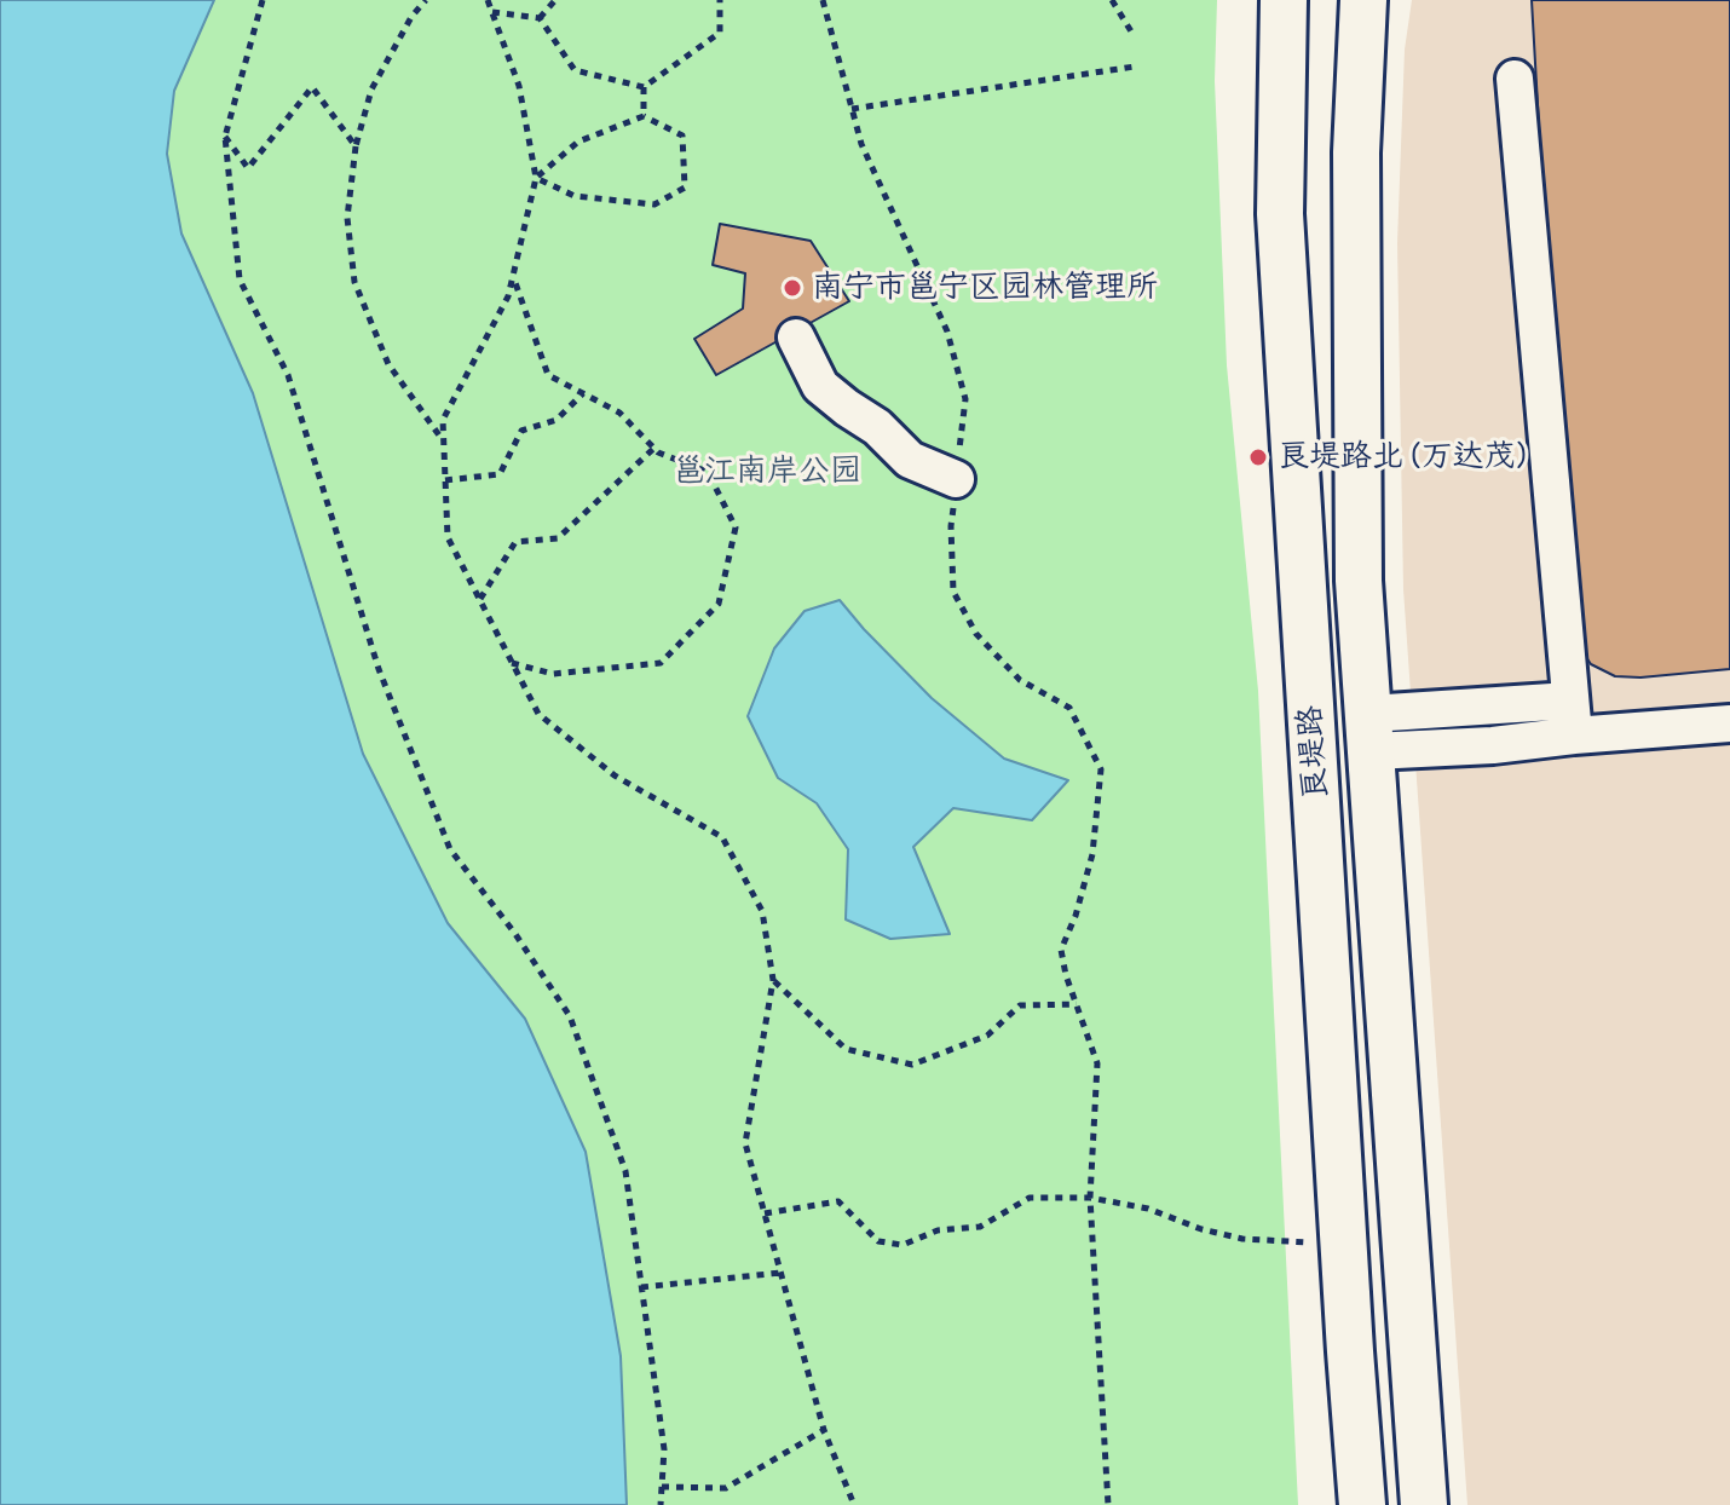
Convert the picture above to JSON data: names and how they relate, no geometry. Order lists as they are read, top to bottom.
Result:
{
  "streets": {
    "main road": ["良堤路"]
  },
  "parks": ["邕江南岸公园"],
  "places": ["南宁市邕宁区园林管理所", "良堤路北 (万达茂)"]
}
